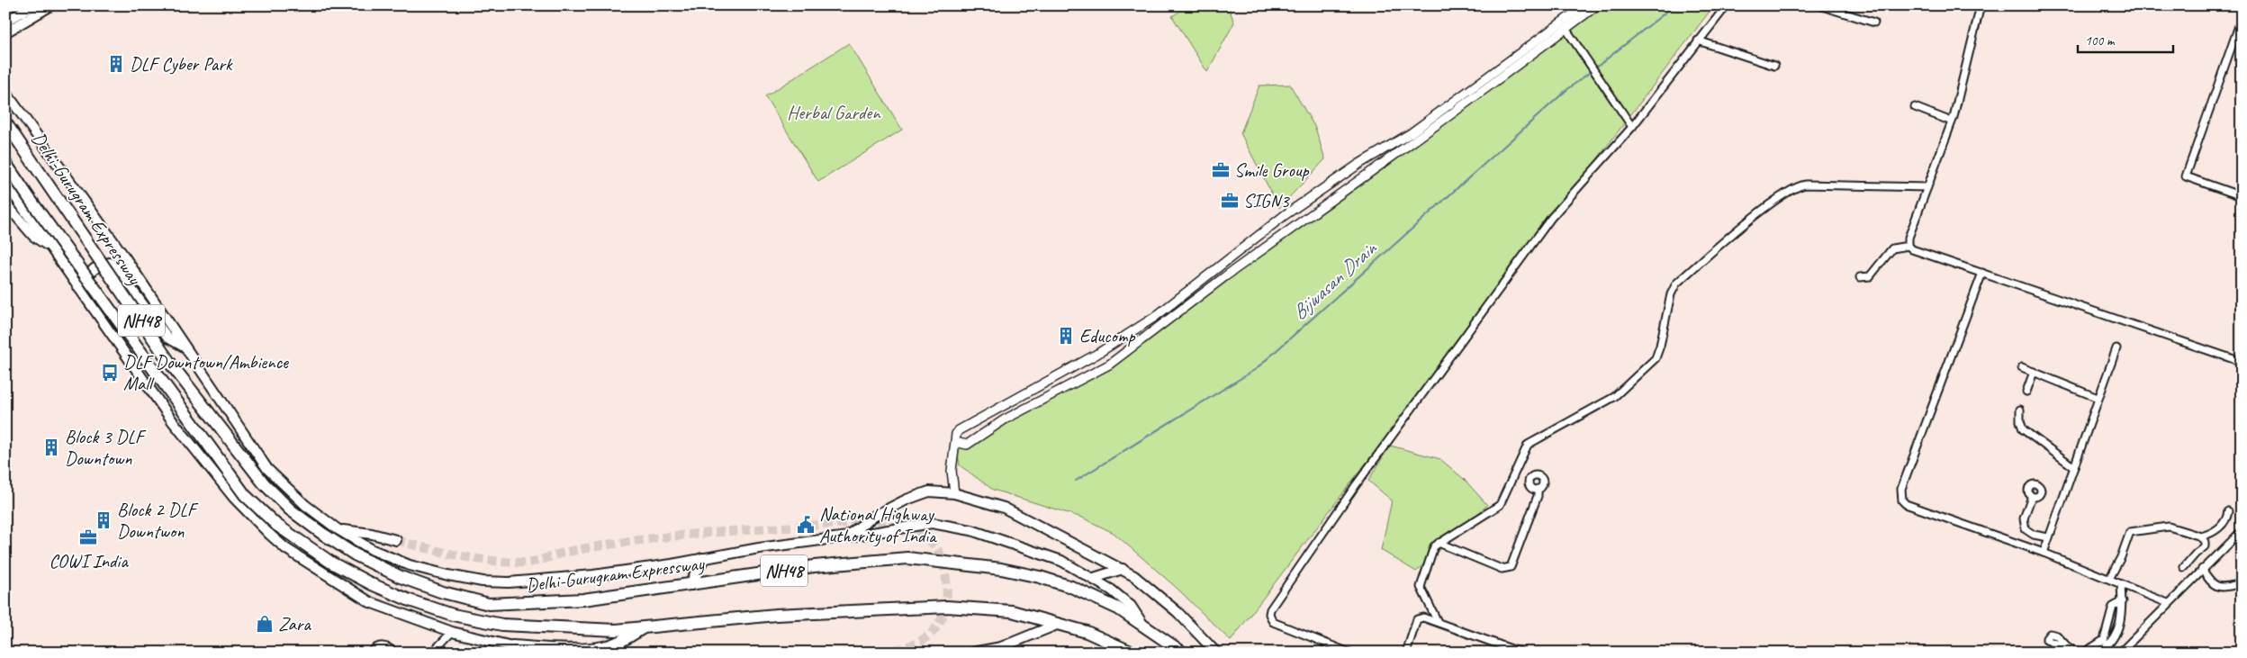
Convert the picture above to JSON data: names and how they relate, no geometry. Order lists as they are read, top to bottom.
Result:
{
  "streets": {
    "highway": ["Delhi-Gurugram Expressway", "NH48"]
  },
  "water": ["Bijwasan Drain"],
  "parks": ["Herbal Garden"],
  "places": {
    "building": [
      "DLF Cyber Park",
      "Educomp",
      "Block 3 DLF Downtown",
      "Block 2 DLF Downtwon"
    ],
    "office": ["Smile Group", "SIGN3", "COWI India"],
    "bus stop": ["DLF Downtown/Ambience Mall"],
    "public building": ["National Highway Authority of India"],
    "shop": ["Zara"]
  },
  "scale_bar": "100 m"
}
